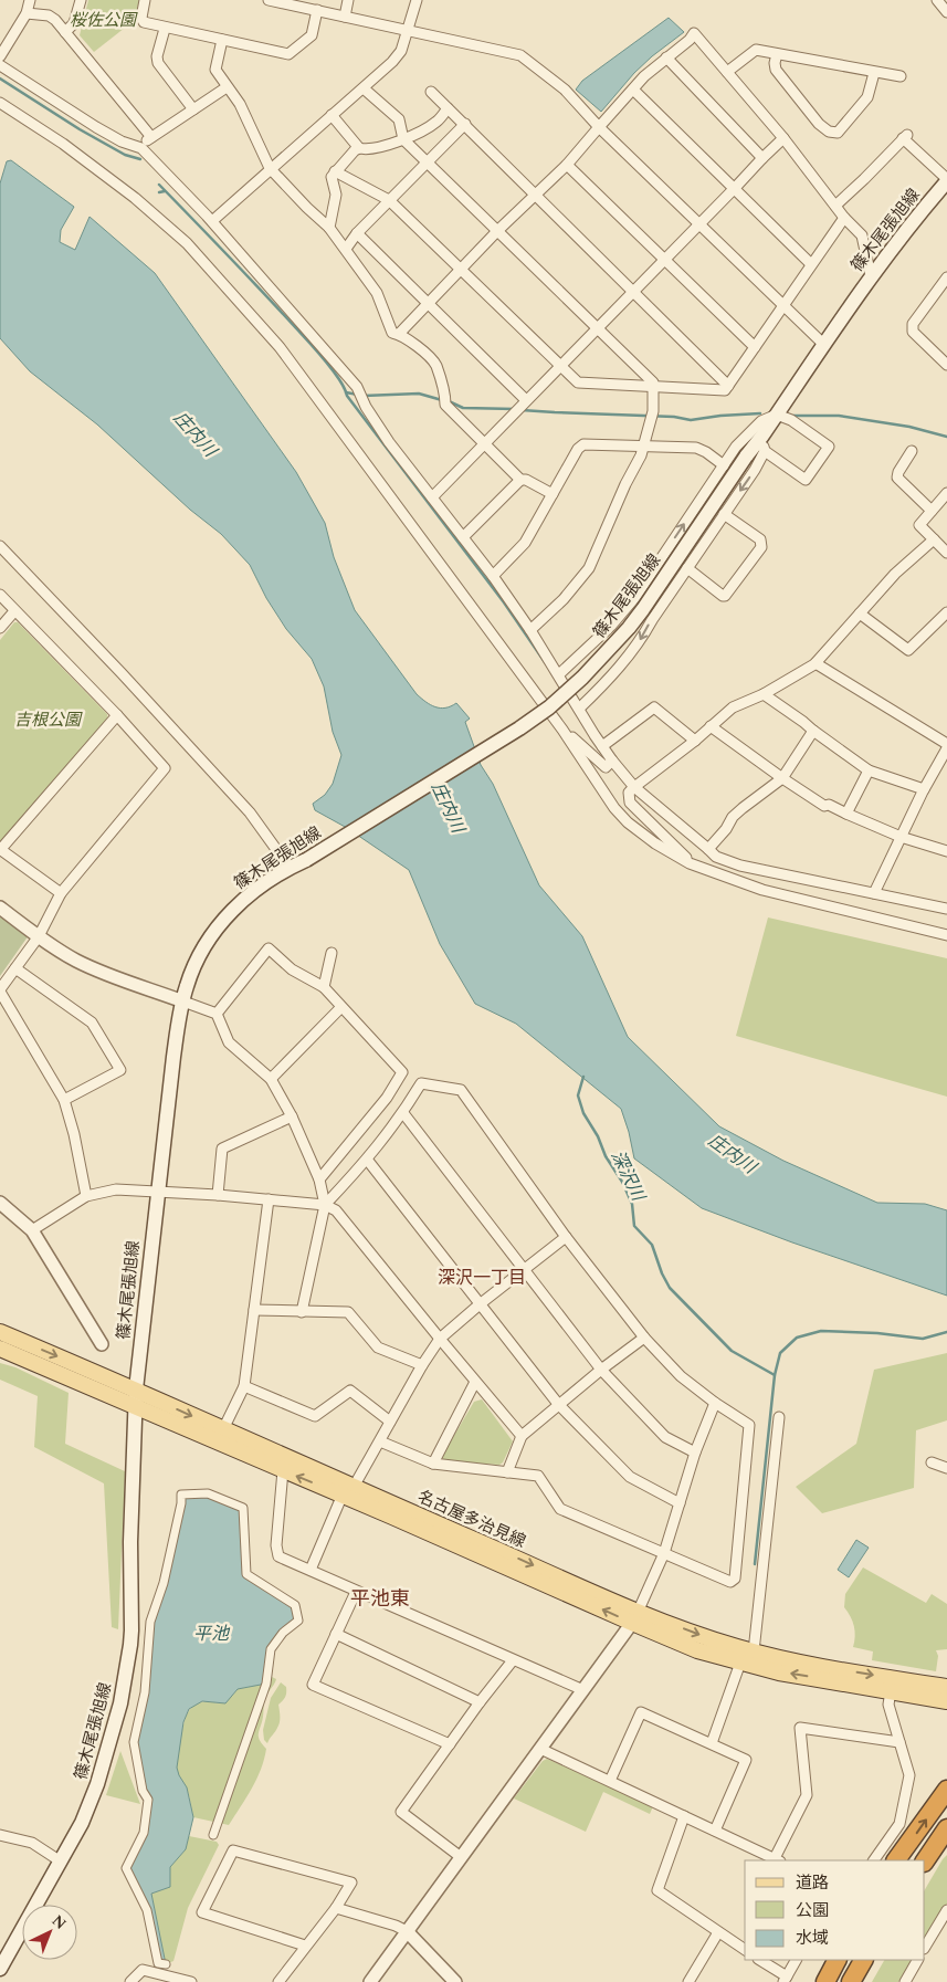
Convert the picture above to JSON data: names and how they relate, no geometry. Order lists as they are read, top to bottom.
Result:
{
  "streets": {
    "main road": ["篠木尾張旭線", "名古屋多治見線"]
  },
  "crossings": [
    ["篠木尾張旭線", "名古屋多治見線"]
  ],
  "districts": ["深沢一丁目", "平池東"],
  "water": ["庄内川", "深沢川", "平池"],
  "parks": ["桜佐公園", "吉根公園"],
  "legend": ["道路", "公園", "水域"],
  "north": "top right"
}
